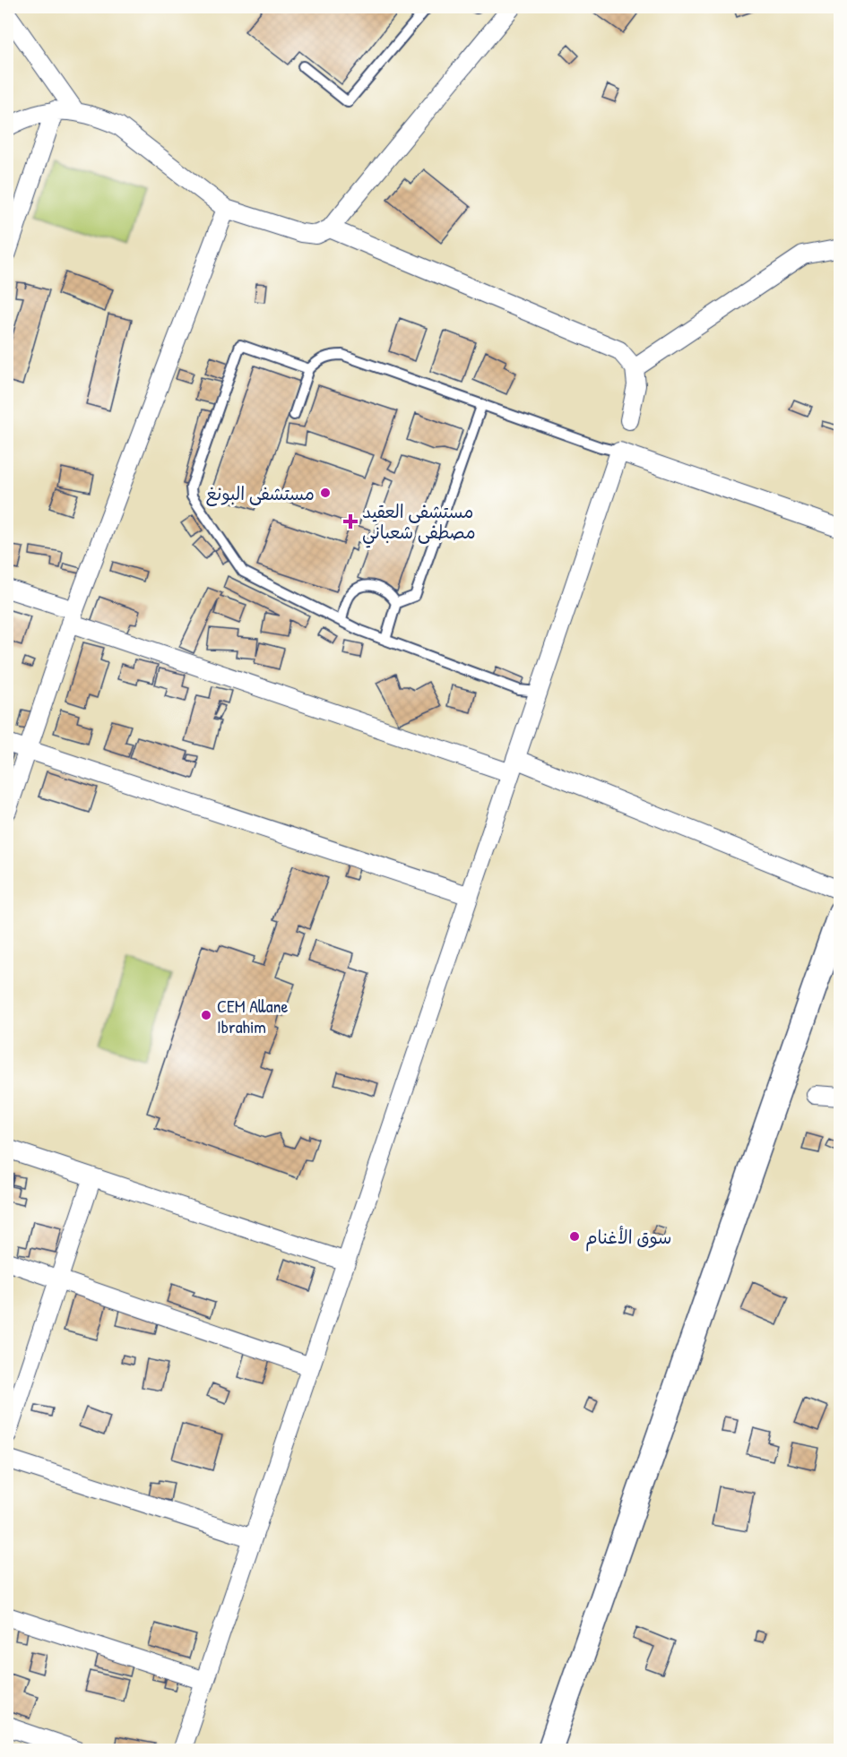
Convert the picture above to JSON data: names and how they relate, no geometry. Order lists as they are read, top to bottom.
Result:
{
  "places": {
    "other": ["مستشفى البونغ", "CEM Allane Ibrahim", "سوق الأغنام"],
    "health": ["مستشفى العقيد مصطفى شعباني"]
  }
}
